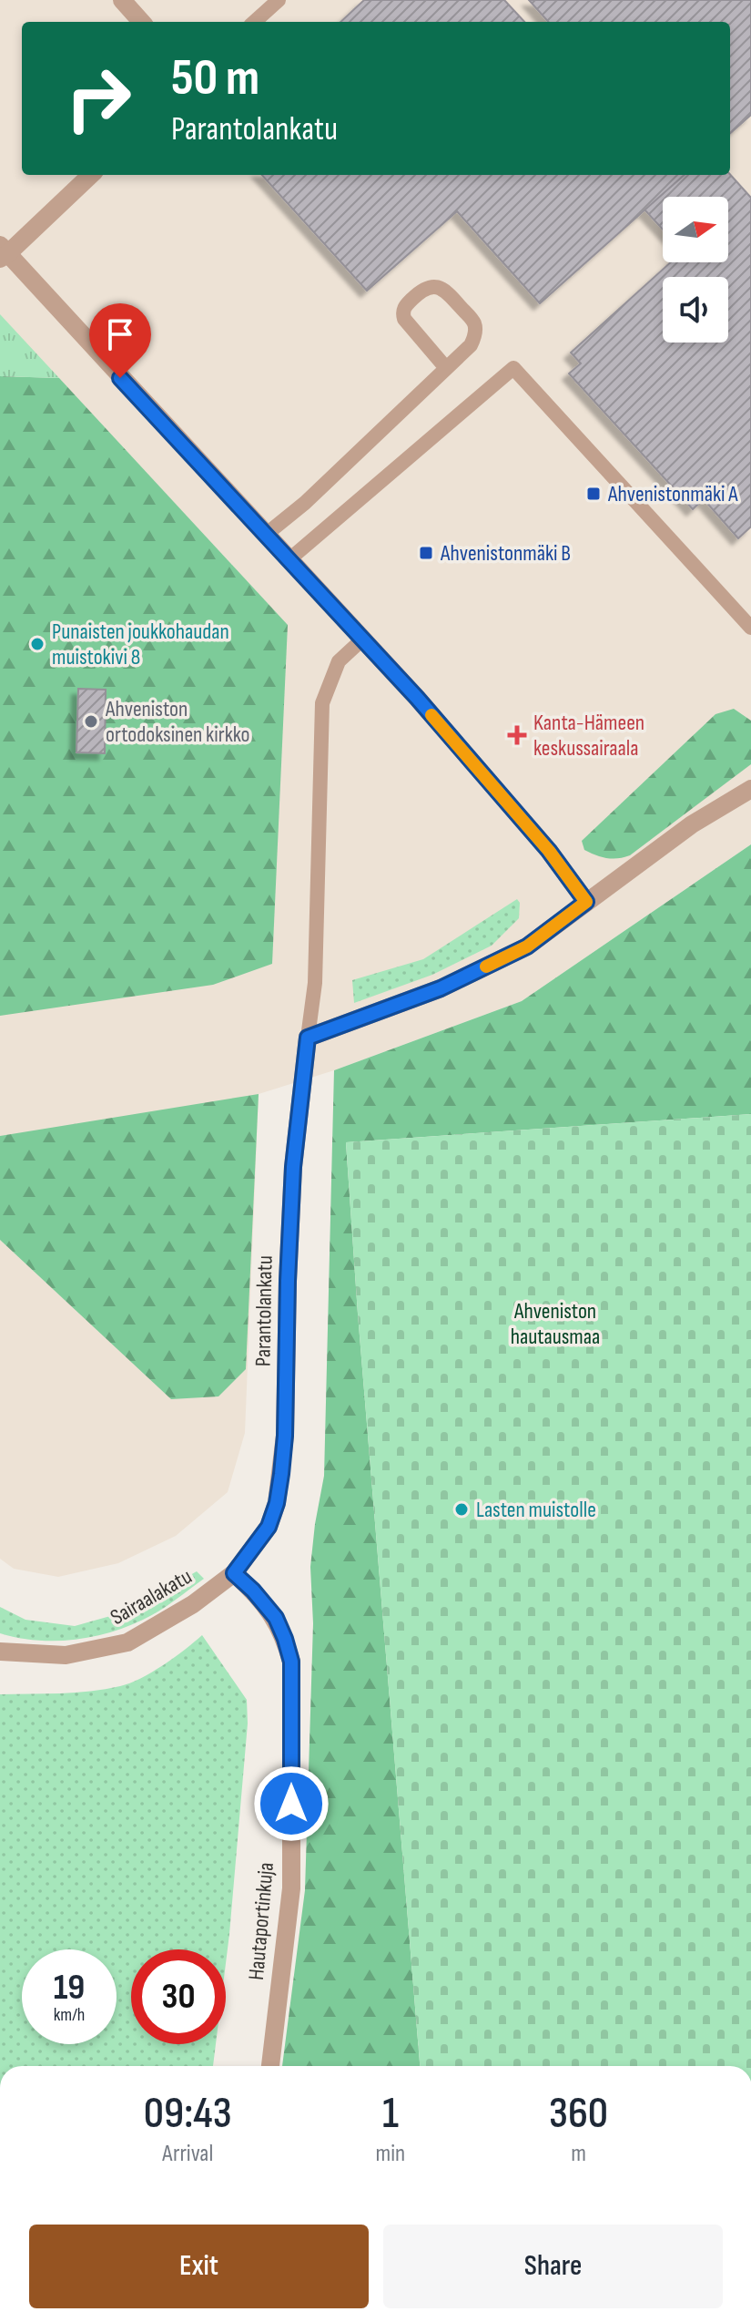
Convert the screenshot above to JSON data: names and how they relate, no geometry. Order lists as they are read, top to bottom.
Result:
{
  "streets": {
    "street": ["Parantolankatu", "Sairaalakatu", "Hautaportinkuja"]
  },
  "crossings": [
    ["Parantolankatu", "Sairaalakatu"],
    ["Parantolankatu", "Hautaportinkuja"],
    ["Sairaalakatu", "Hautaportinkuja"]
  ],
  "parks": ["Ahveniston hautausmaa"],
  "places": {
    "transit": ["Ahvenistonmäki A", "Ahvenistonmäki B"],
    "other": ["Punaisten joukkohaudan muistokivi 8", "Ahveniston ortodoksinen kirkko", "Lasten muistolle"],
    "health": ["Kanta-Hämeen keskussairaala"]
  },
  "north": "right",
  "page": {
    "turn": ["50 m", "Parantolankatu"],
    "speed": "19 km/h",
    "limit": "30",
    "eta": [
      "09:43",
      "Arrival",
      "1",
      "min",
      "360",
      "m"
    ],
    "buttons": ["Exit", "Share"]
  }
}
